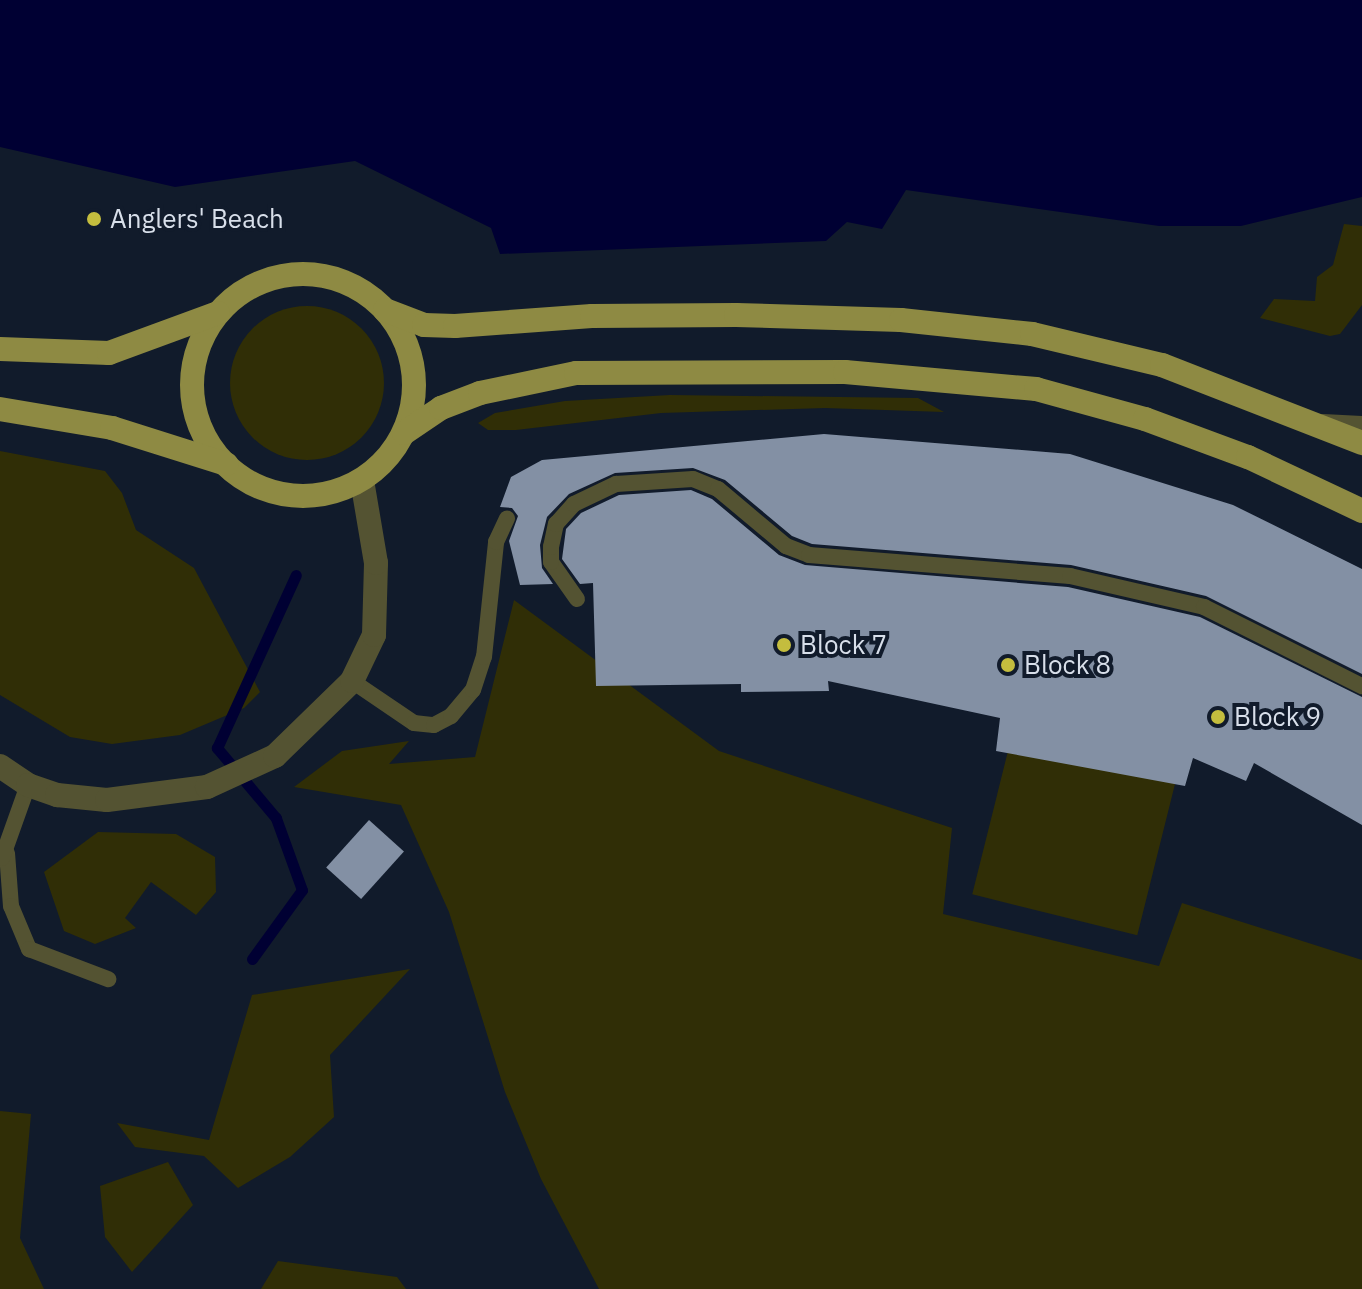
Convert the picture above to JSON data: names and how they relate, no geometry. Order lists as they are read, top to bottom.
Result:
{
  "places": [
    "Anglers' Beach",
    "Block 7",
    "Block 8",
    "Block 9"
  ]
}
